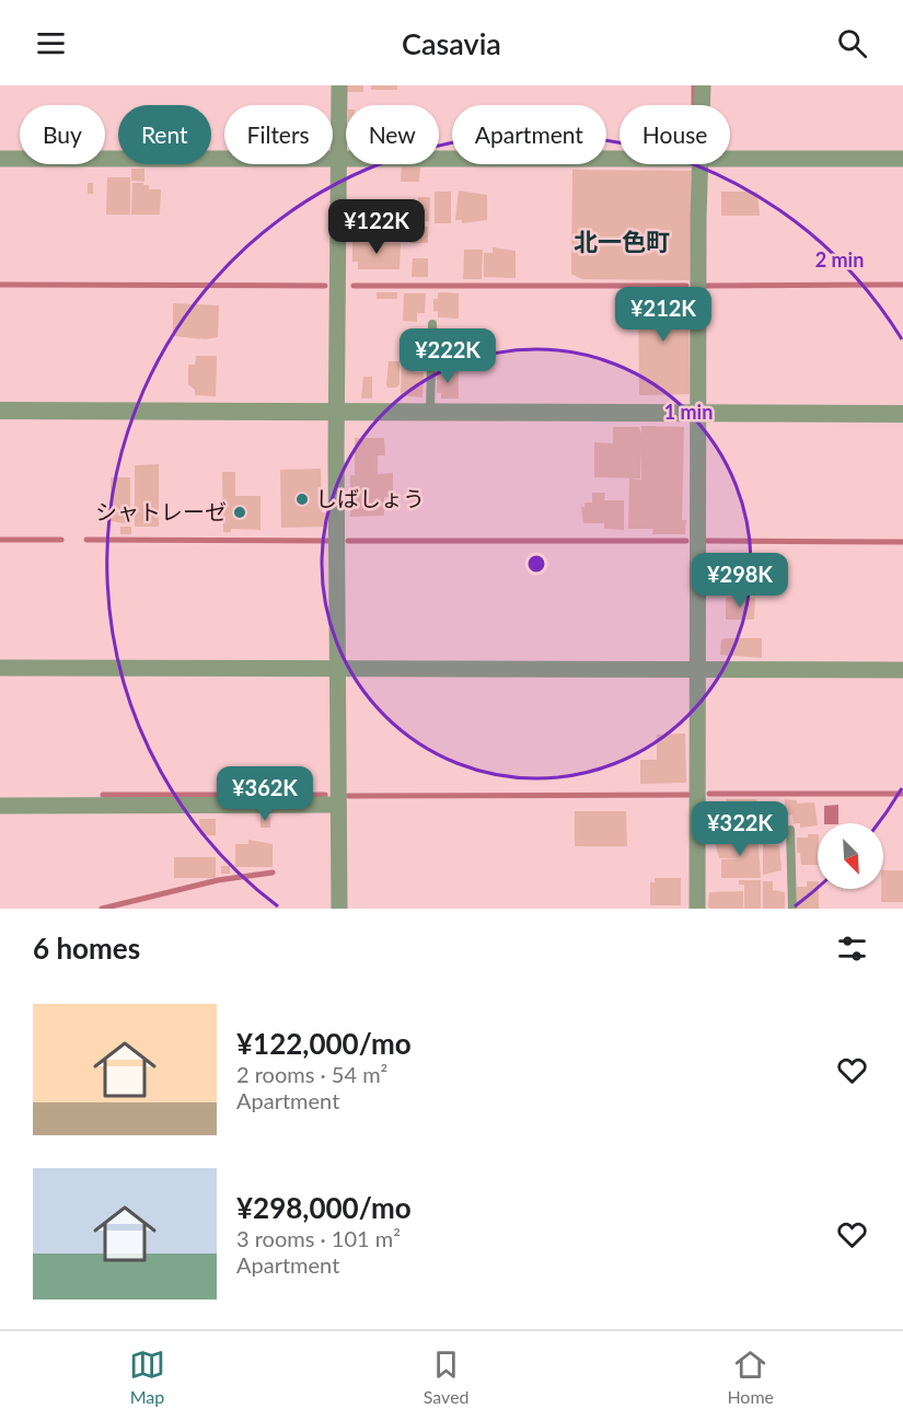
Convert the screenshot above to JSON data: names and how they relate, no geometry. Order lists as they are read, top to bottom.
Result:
{
  "districts": ["北一色町"],
  "places": ["しばしょう", "シャトレーゼ"],
  "north": "bottom right",
  "page": {
    "header": "Casavia",
    "chip": [
      "Buy",
      "Rent",
      "Filters",
      "New",
      "Apartment",
      "House"
    ],
    "price": [
      "¥122K",
      "¥212K",
      "¥222K",
      "¥298K",
      "¥362K",
      "¥322K"
    ],
    "heading": "6 homes",
    "list": [
      {
        "name": "¥122,000/mo",
        "note": "2 rooms · 54 m² · Apartment"
      },
      {
        "name": "¥298,000/mo",
        "note": "3 rooms · 101 m² · Apartment"
      }
    ],
    "tabs": ["Map", "Saved", "Home"]
  },
  "rings": ["2 min", "1 min"]
}
